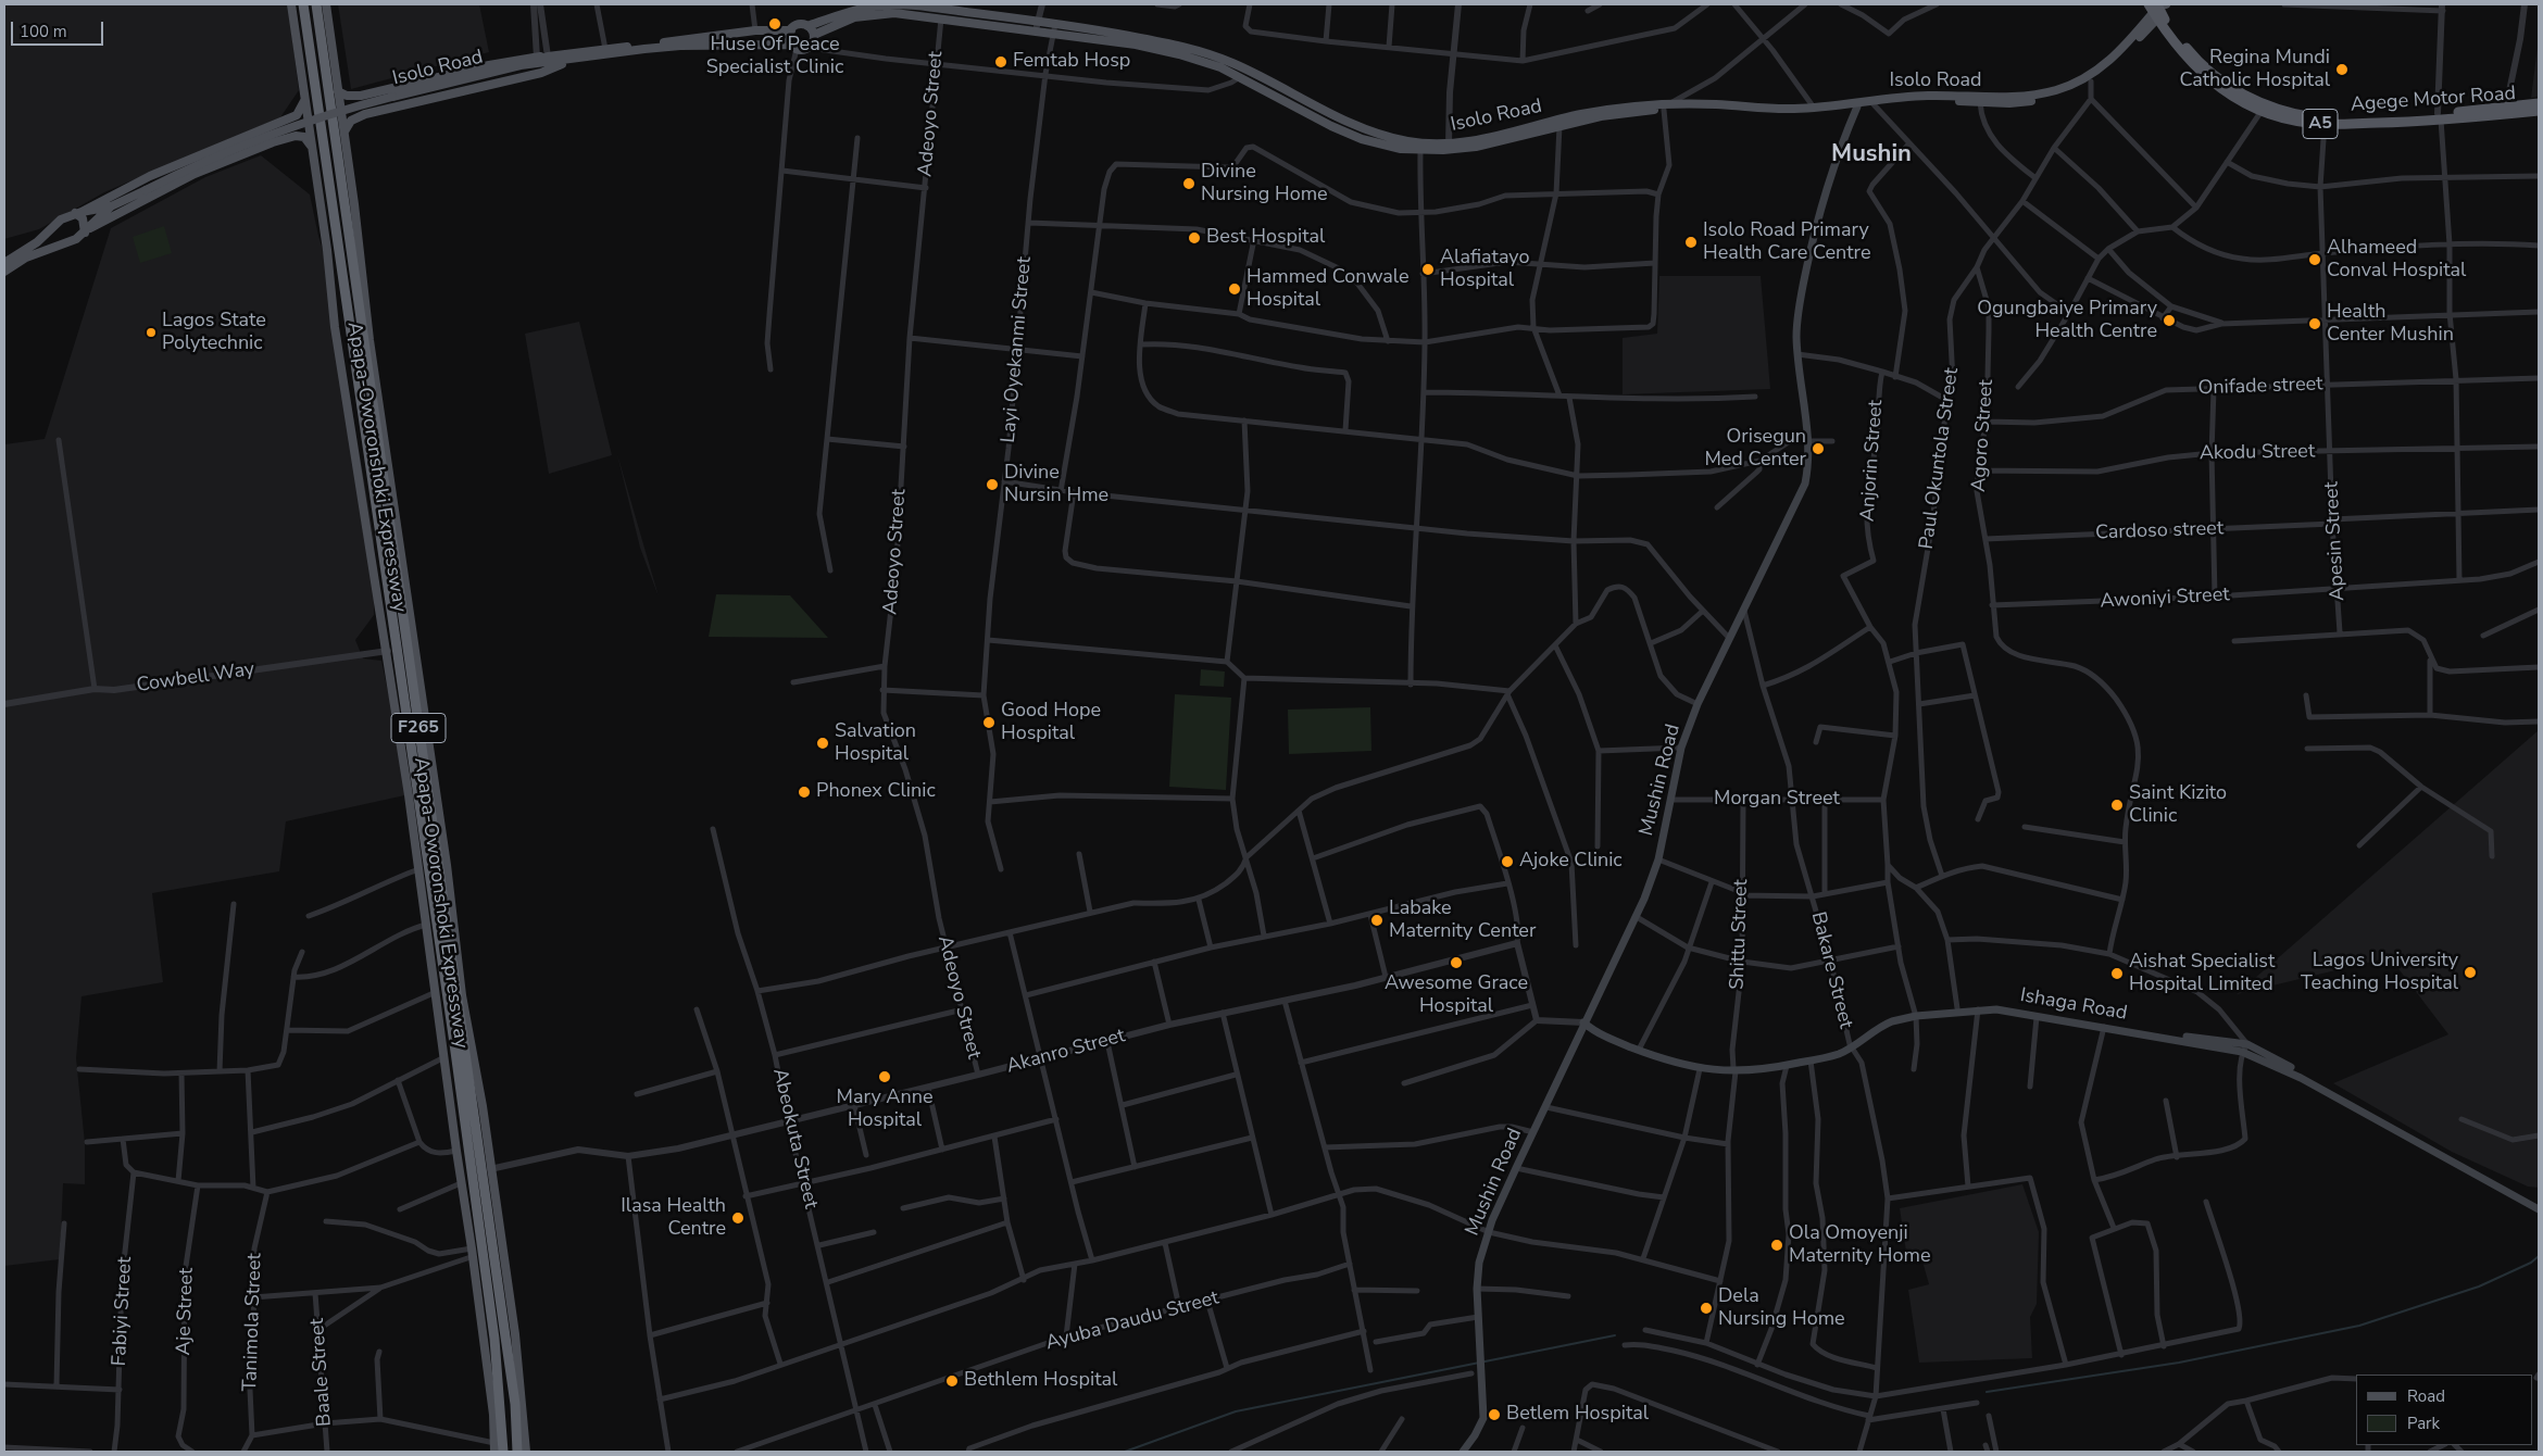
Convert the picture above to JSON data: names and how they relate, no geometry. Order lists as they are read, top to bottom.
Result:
{
  "streets": {
    "highway": [
      "Agege Motor Road",
      "A5",
      "Apapa-Oworonshoki Expressway",
      "F265"
    ],
    "main road": ["Isolo Road", "Mushin Road", "Ishaga Road"],
    "street": [
      "Adeoyo Street",
      "Layi Oyekanmi Street",
      "Onifade street",
      "Agoro Street",
      "Akodu Street",
      "Paul Okuntola Street",
      "Anjorin Street",
      "Cardoso street",
      "Apesin Street",
      "Awoniyi Street",
      "Cowbell Way",
      "Morgan Street",
      "Shittu Street",
      "Bakare Street",
      "Akanro Street",
      "Abeokuta Street",
      "Fabiyi Street",
      "Aje Street",
      "Ayuba Daudu Street",
      "Tanimola Street",
      "Baale Street"
    ]
  },
  "crossings": [
    ["Isolo Road", "Agege Motor Road"],
    ["Isolo Road", "Adeoyo Street"],
    ["Isolo Road", "Layi Oyekanmi Street"],
    ["Isolo Road", "Mushin Road"],
    ["Agege Motor Road", "Apesin Street"],
    ["Adeoyo Street", "Akanro Street"],
    ["Onifade street", "Agoro Street"],
    ["Onifade street", "Apesin Street"],
    ["Agoro Street", "Akodu Street"],
    ["Agoro Street", "Paul Okuntola Street"],
    ["Agoro Street", "Cardoso street"],
    ["Agoro Street", "Awoniyi Street"],
    ["Akodu Street", "Apesin Street"],
    ["Apapa-Oworonshoki Expressway", "Cowbell Way"],
    ["Apapa-Oworonshoki Expressway", "Akanro Street"],
    ["Cardoso street", "Apesin Street"],
    ["Apesin Street", "Awoniyi Street"],
    ["Mushin Road", "Morgan Street"],
    ["Mushin Road", "Bakare Street"],
    ["Mushin Road", "Ishaga Road"],
    ["Morgan Street", "Shittu Street"],
    ["Morgan Street", "Bakare Street"],
    ["Shittu Street", "Ishaga Road"],
    ["Bakare Street", "Ishaga Road"],
    ["Akanro Street", "Abeokuta Street"],
    ["Abeokuta Street", "Ayuba Daudu Street"]
  ],
  "districts": ["Mushin"],
  "places": [
    "Huse Of Peace Specialist Clinic",
    "Femtab Hosp",
    "Regina Mundi Catholic Hospital",
    "Divine Nursing Home",
    "Best Hospital",
    "Isolo Road Primary Health Care Centre",
    "Alhameed Conval Hospital",
    "Alafiatayo Hospital",
    "Hammed Conwale Hospital",
    "Ogungbaiye Primary Health Centre",
    "Health Center Mushin",
    "Lagos State Polytechnic",
    "Orisegun Med Center",
    "Divine Nursin Hme",
    "Good Hope Hospital",
    "Salvation Hospital",
    "Phonex Clinic",
    "Saint Kizito Clinic",
    "Ajoke Clinic",
    "Labake Maternity Center",
    "Awesome Grace Hospital",
    "Lagos University Teaching Hospital",
    "Aishat Specialist Hospital Limited",
    "Mary Anne Hospital",
    "Ilasa Health Centre",
    "Ola Omoyenji Maternity Home",
    "Dela Nursing Home",
    "Bethlem Hospital",
    "Betlem Hospital"
  ],
  "legend": ["Road", "Park"],
  "scale_bar": "100 m"
}
